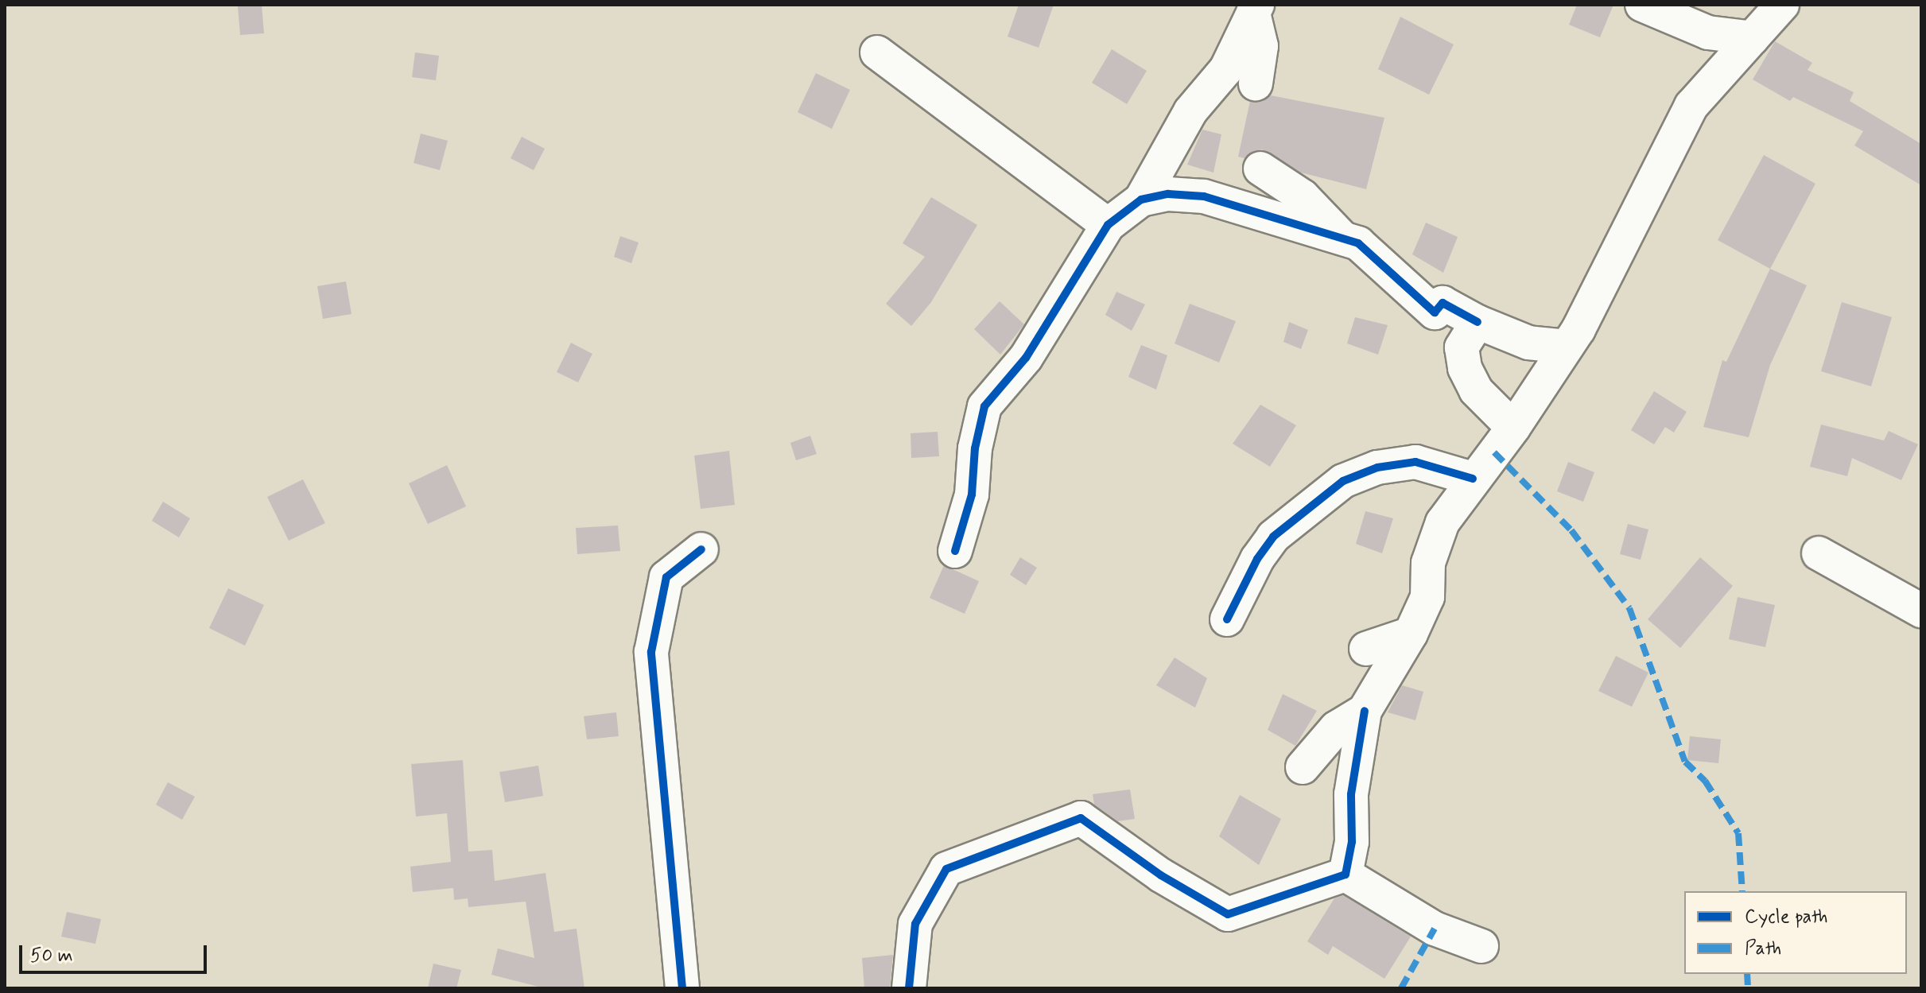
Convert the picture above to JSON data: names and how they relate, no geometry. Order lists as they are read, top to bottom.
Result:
{
  "legend": ["Cycle path", "Path"],
  "scale_bar": "50 m"
}
